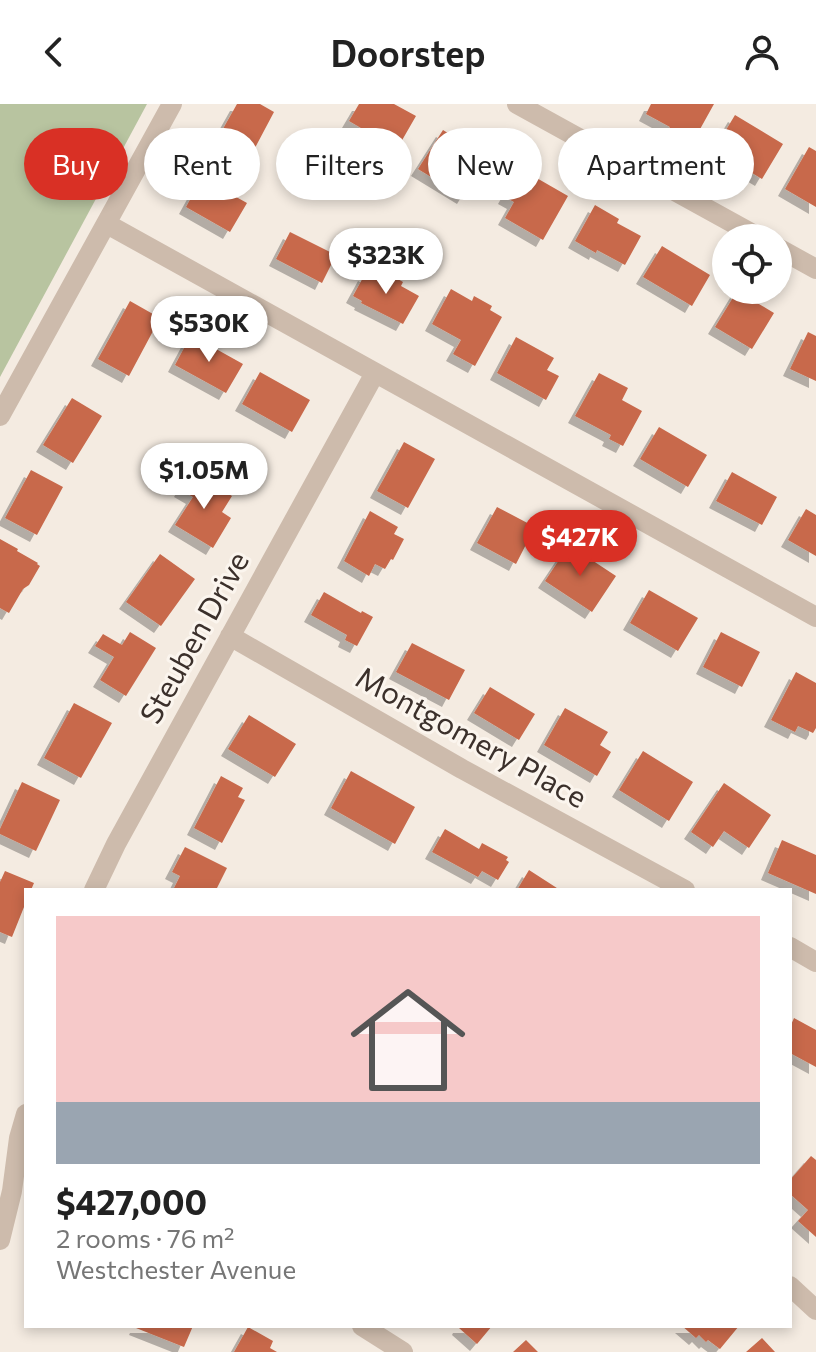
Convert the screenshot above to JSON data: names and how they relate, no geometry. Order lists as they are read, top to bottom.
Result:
{
  "streets": {
    "street": ["Steuben Drive", "Montgomery Place"]
  },
  "crossings": [
    ["Steuben Drive", "Montgomery Place"]
  ],
  "page": {
    "header": "Doorstep",
    "chip": [
      "Buy",
      "Rent",
      "Filters",
      "New",
      "Apartment"
    ],
    "price": [
      "$323K",
      "$530K",
      "$1.05M",
      "$427K"
    ],
    "list": [
      {
        "name": "$427,000",
        "note": "2 rooms · 76 m² · Westchester Avenue"
      }
    ]
  }
}
